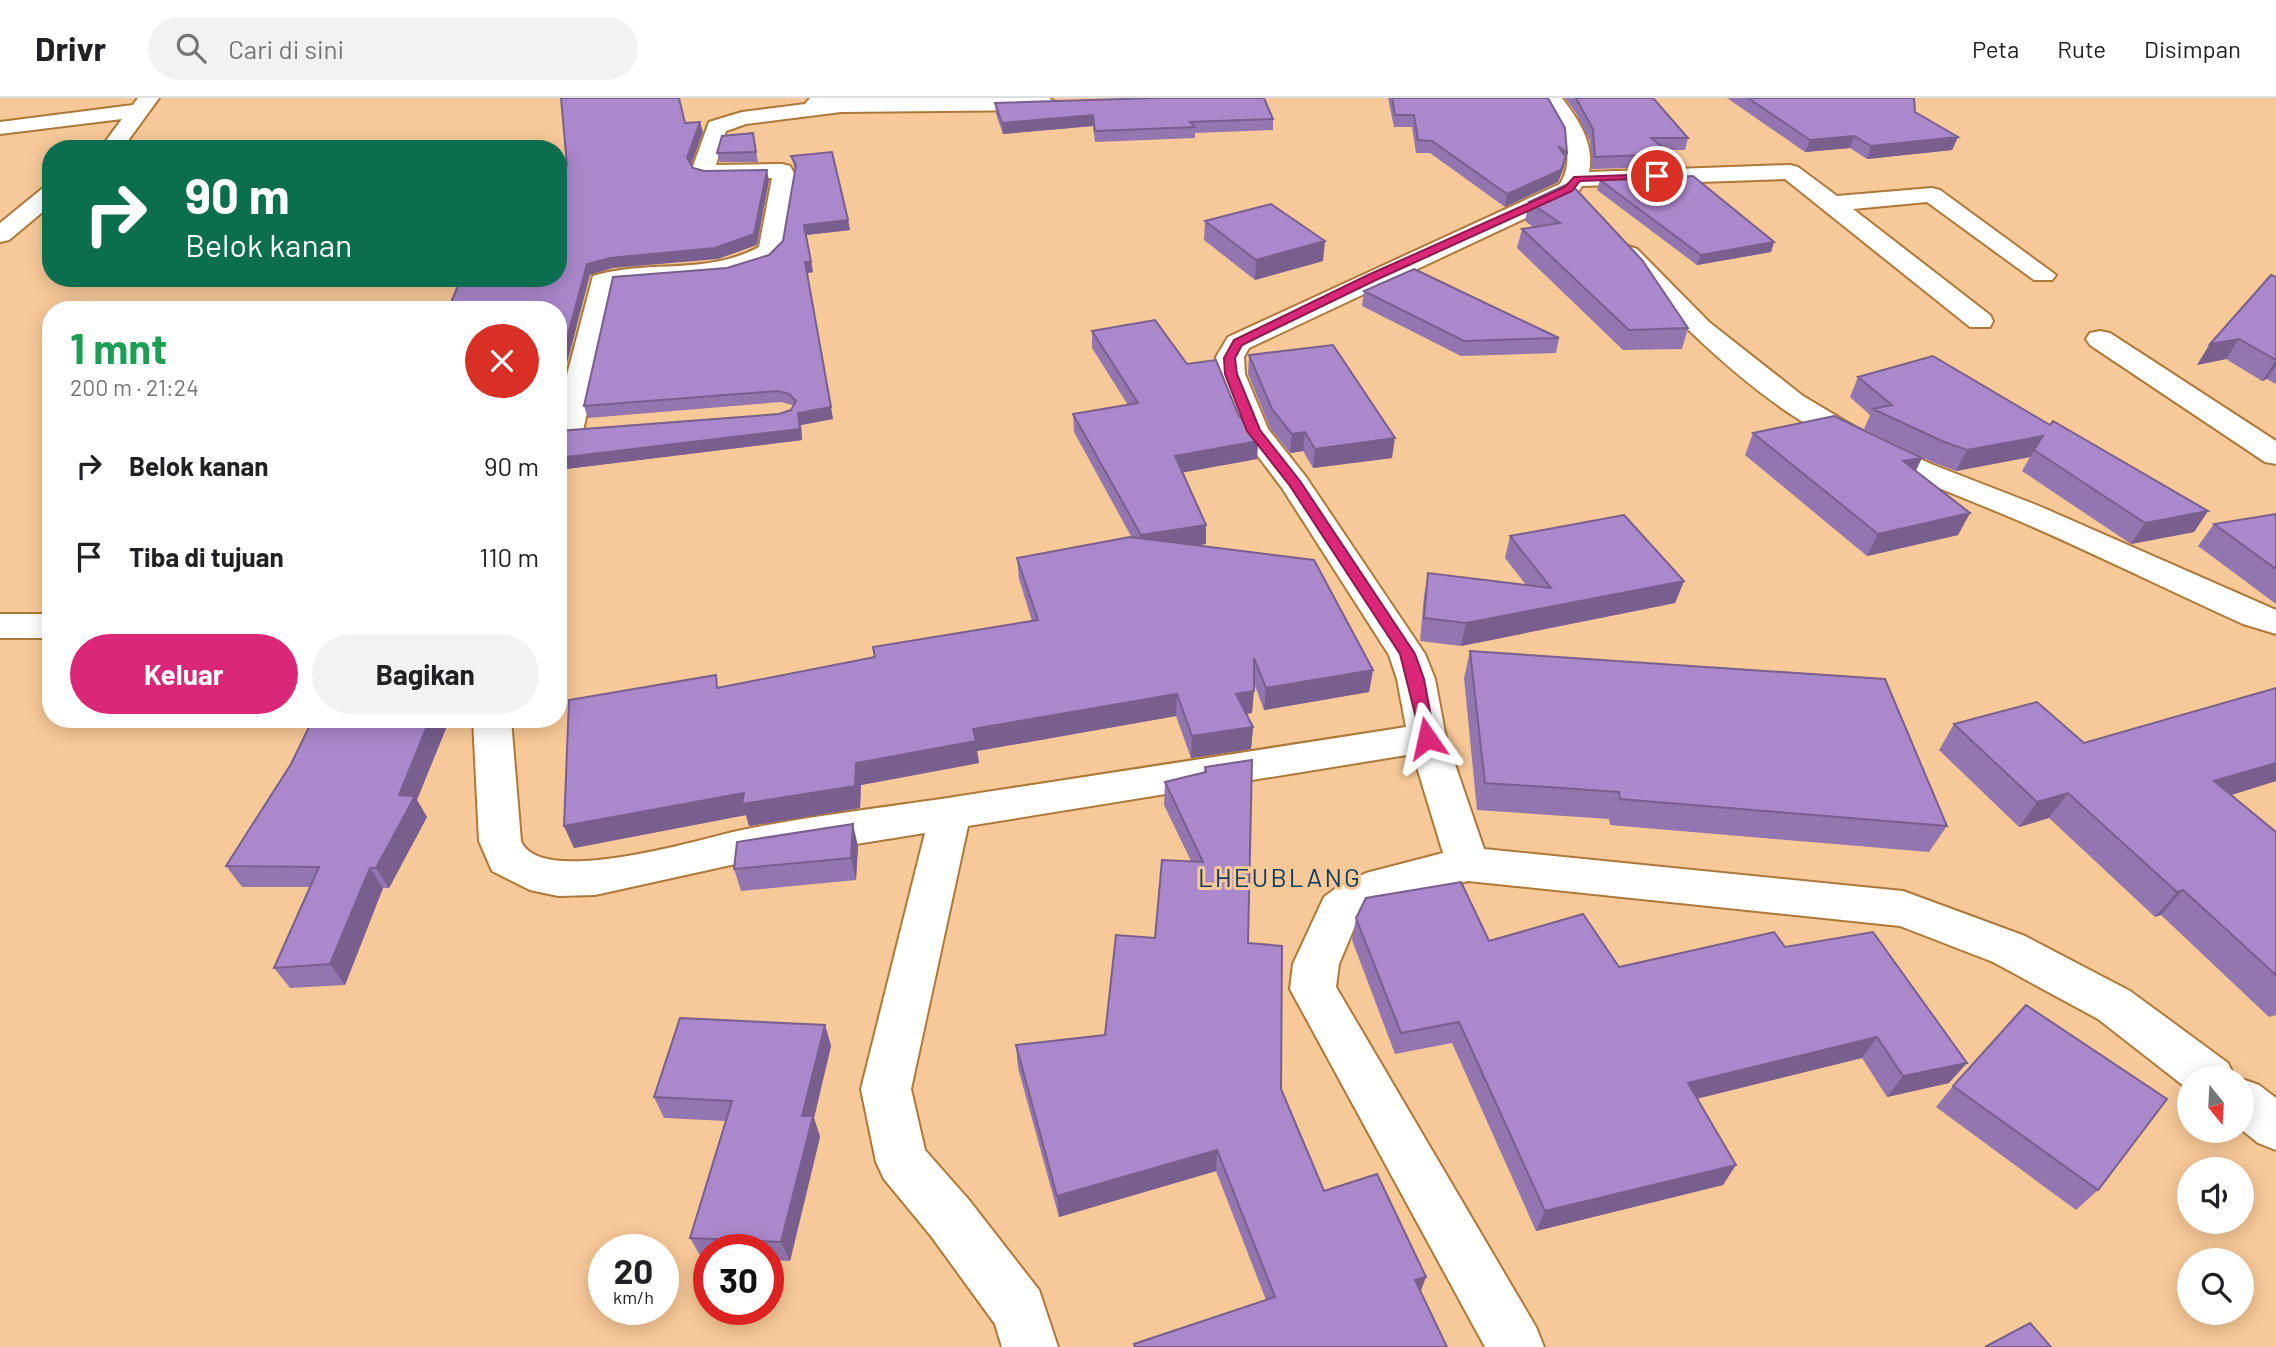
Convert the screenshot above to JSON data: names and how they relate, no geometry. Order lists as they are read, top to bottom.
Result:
{
  "districts": ["LHEUBLANG"],
  "north": "bottom",
  "page": {
    "header": "Drivr",
    "search": "Cari di sini",
    "nav": ["Peta", "Rute", "Disimpan"],
    "turn": ["90 m", "Belok kanan"],
    "heading": ["1 mnt", "200 m · 21:24"],
    "list": [
      {
        "name": "Belok kanan",
        "value": "90 m"
      },
      {
        "name": "Tiba di tujuan",
        "value": "110 m"
      }
    ],
    "buttons": ["Keluar", "Bagikan"],
    "speed": "20 km/h",
    "limit": "30"
  }
}
